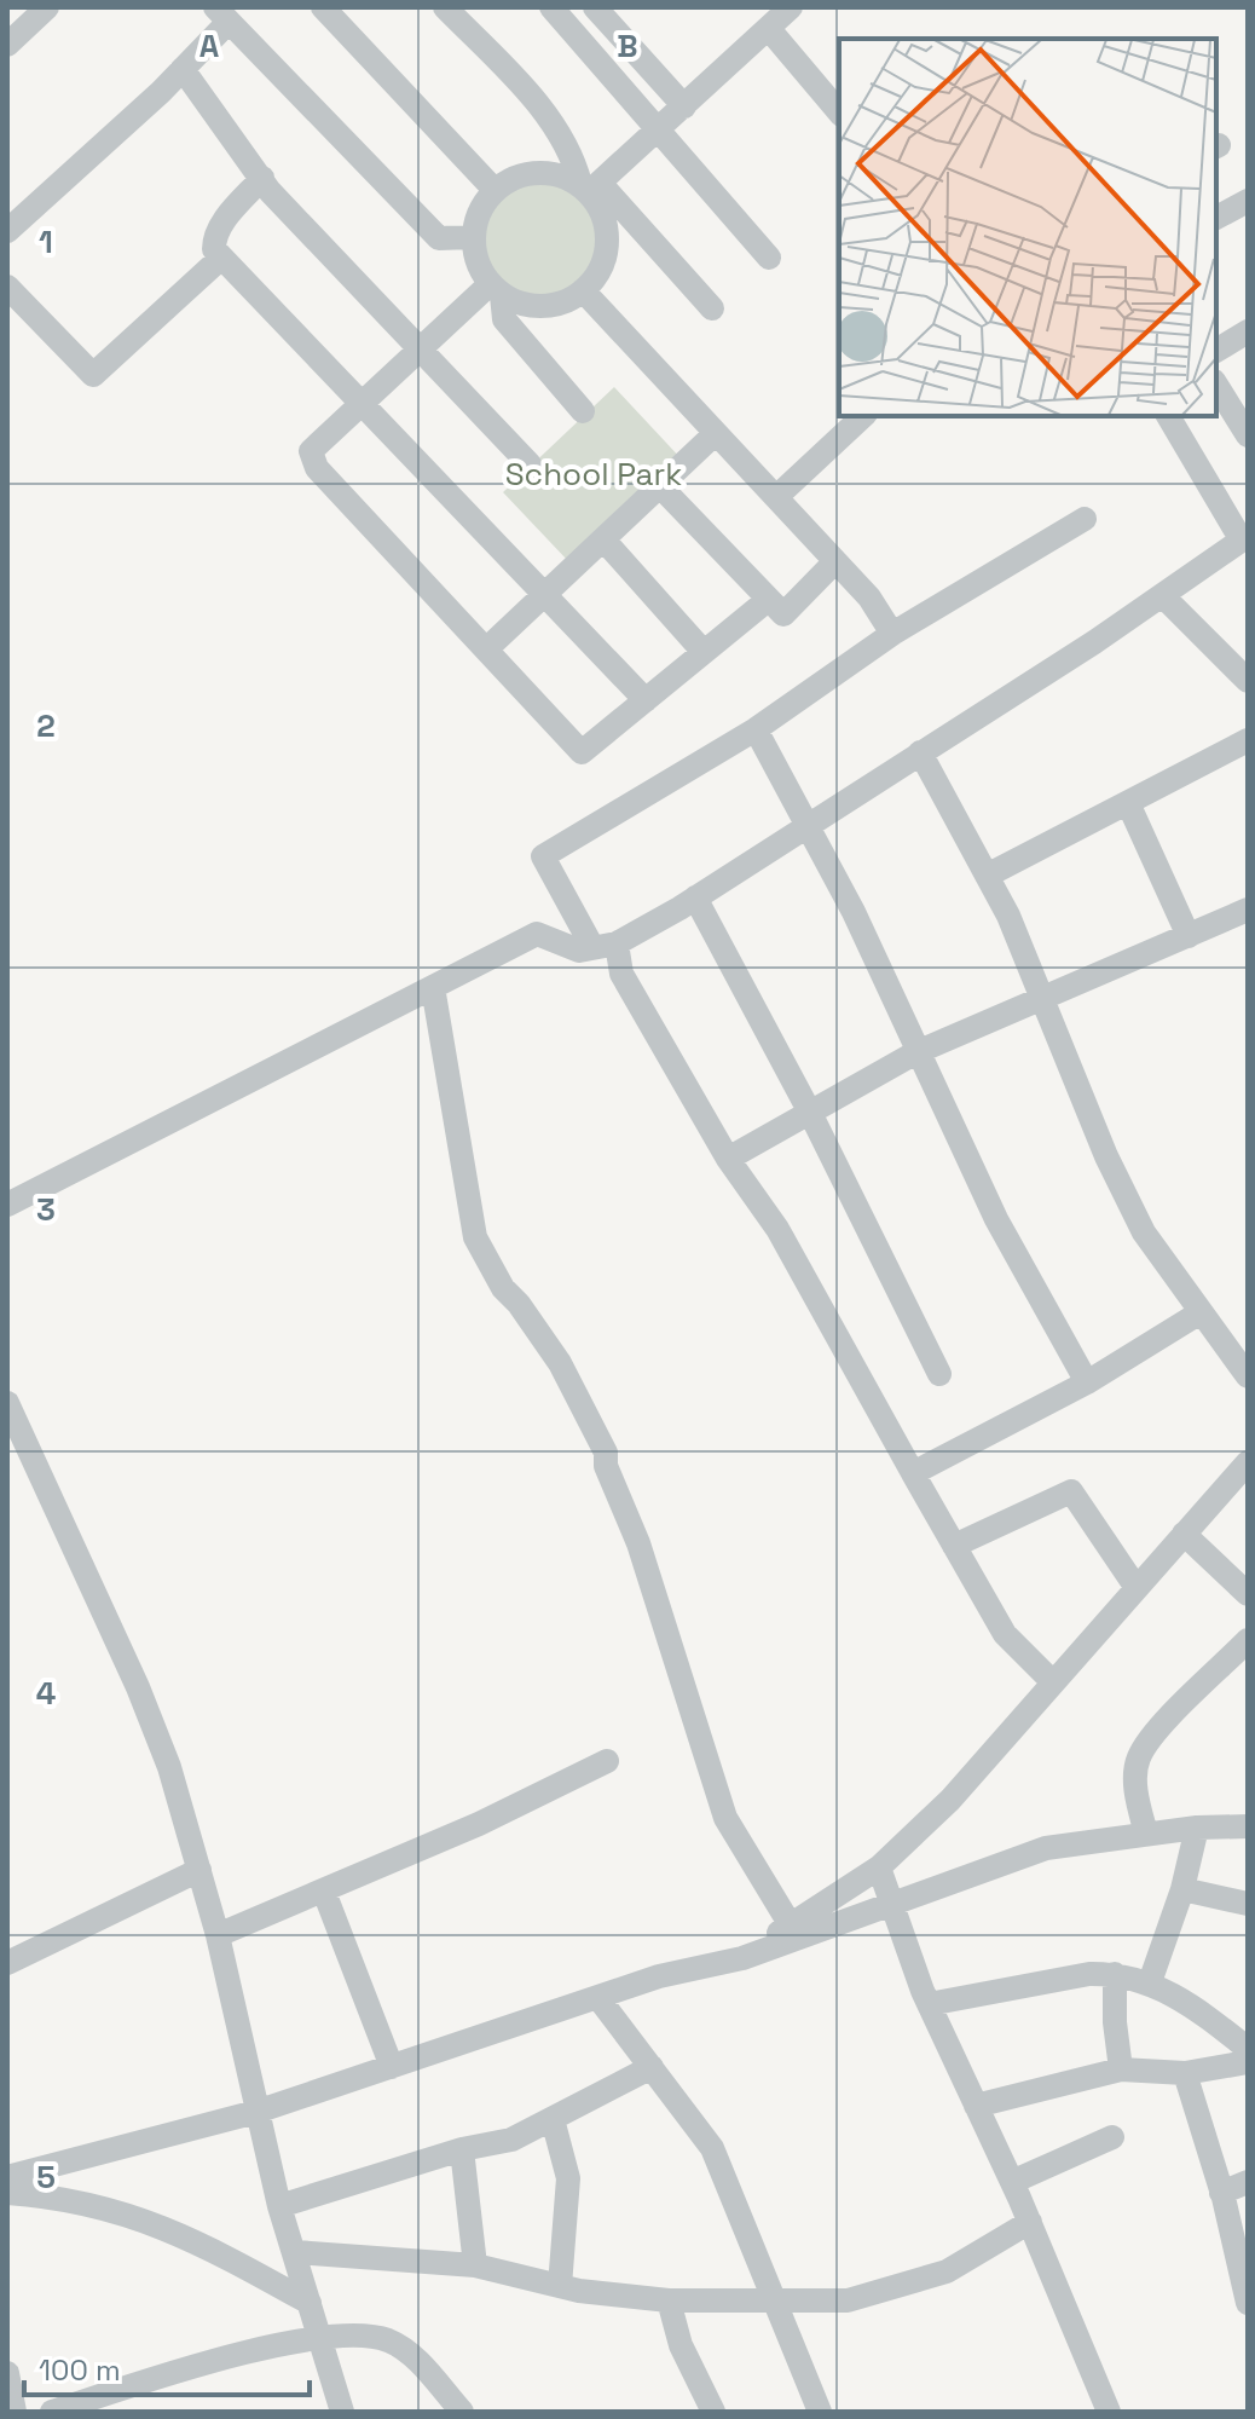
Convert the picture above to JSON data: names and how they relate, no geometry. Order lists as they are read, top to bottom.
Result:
{
  "parks": ["School Park"],
  "scale_bar": "100 m",
  "grid": {
    "columns": ["A", "B"],
    "rows": [
      "1",
      "2",
      "3",
      "4",
      "5"
    ]
  }
}
